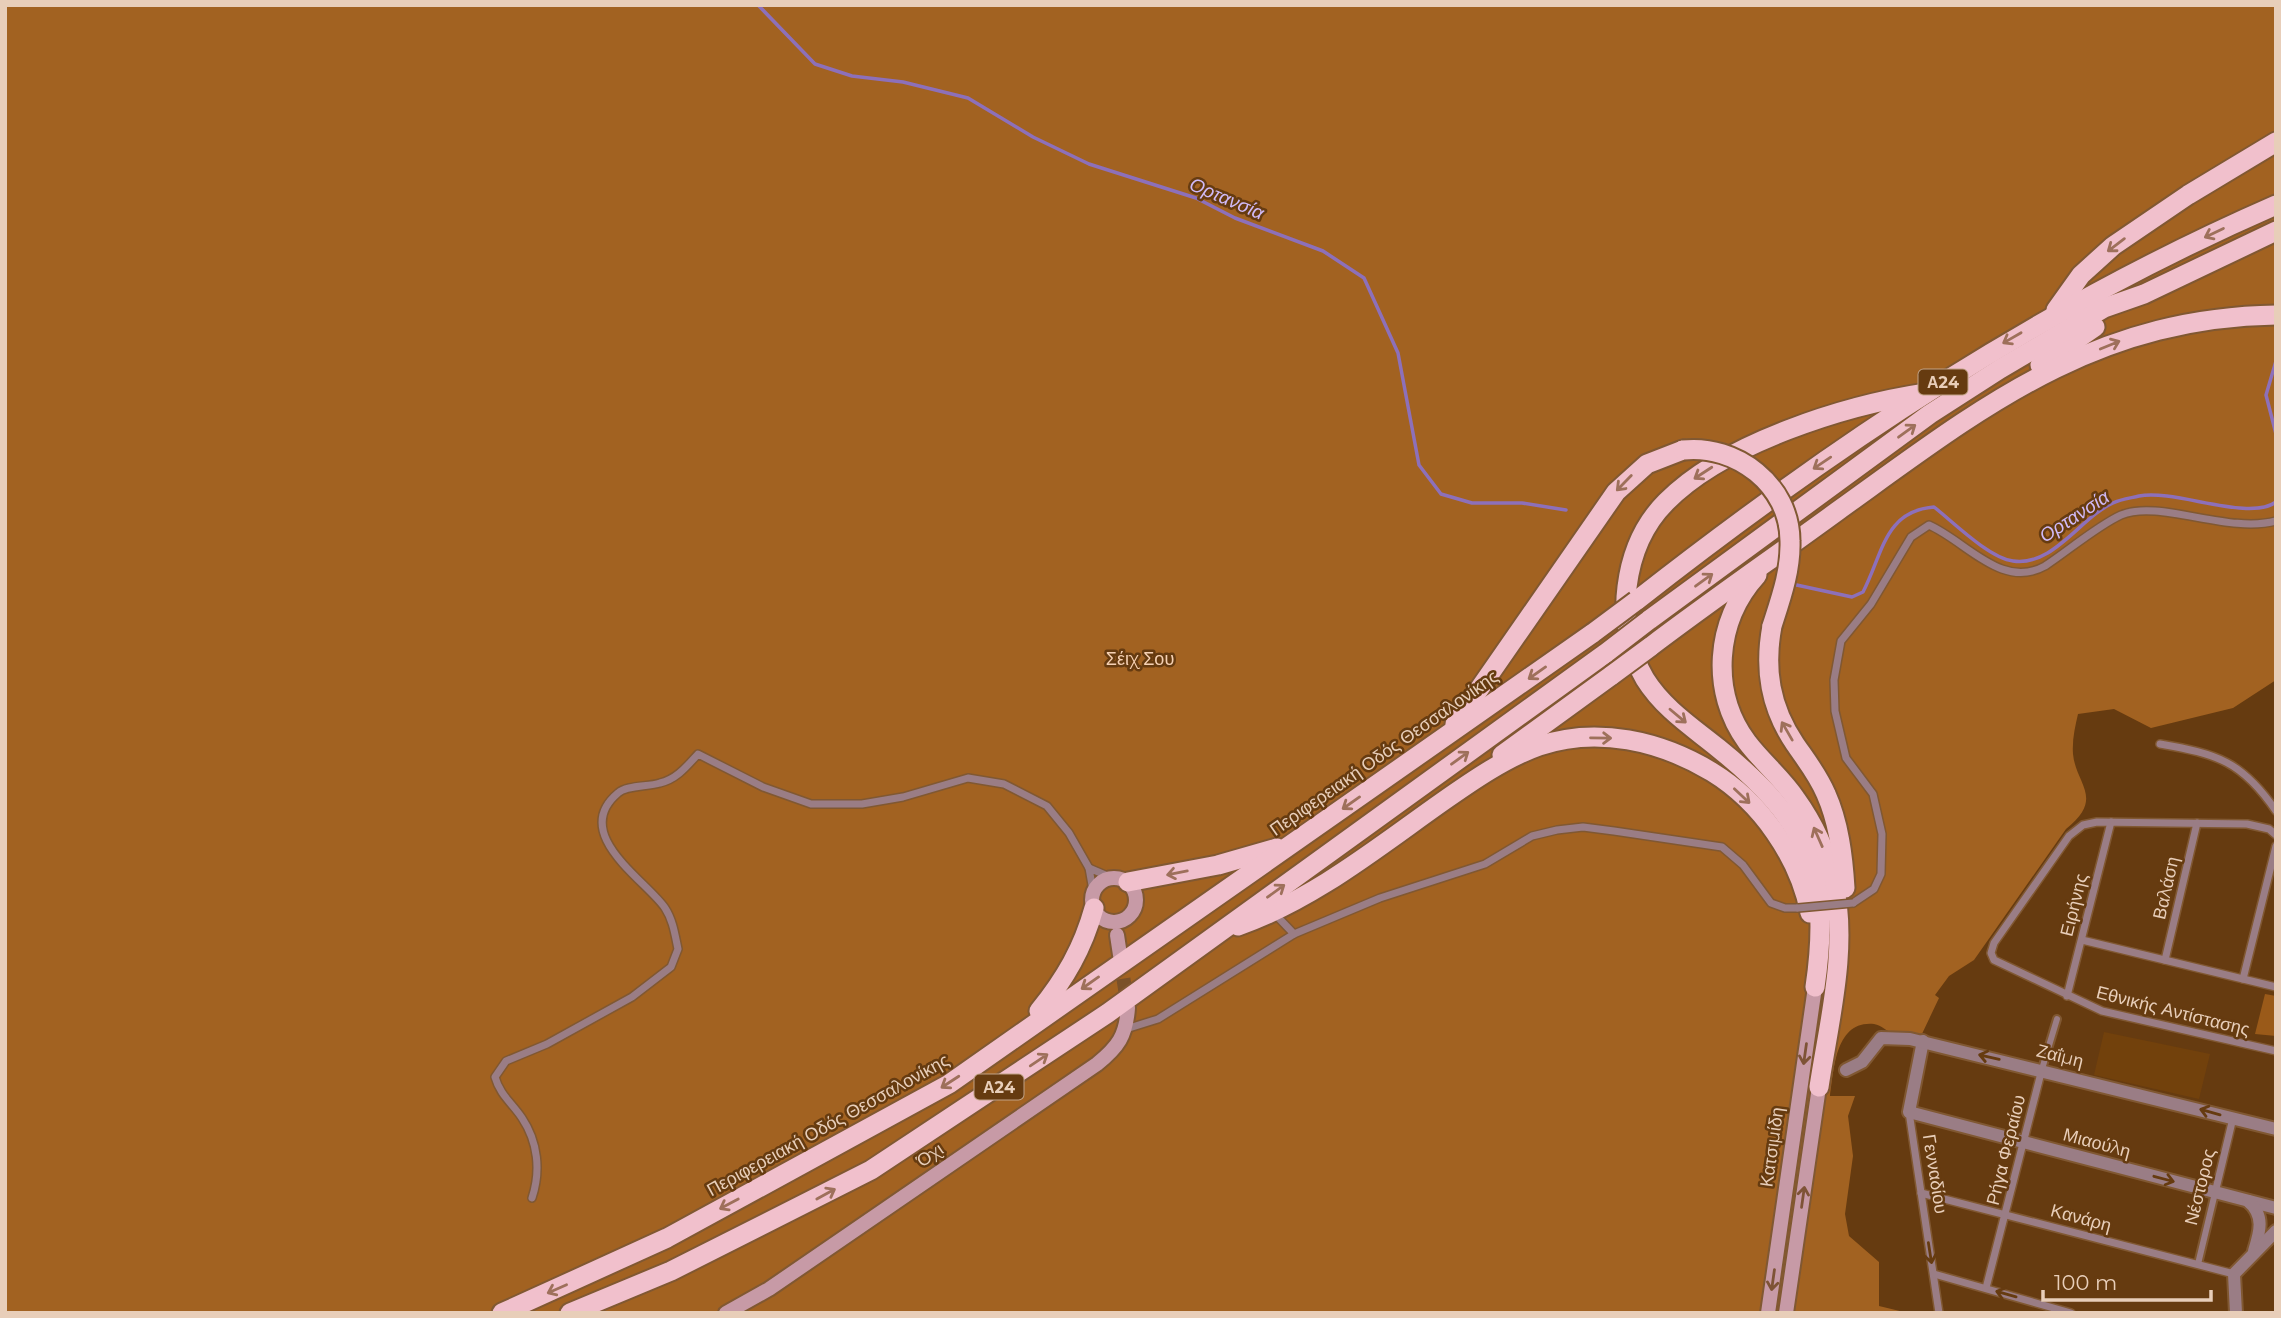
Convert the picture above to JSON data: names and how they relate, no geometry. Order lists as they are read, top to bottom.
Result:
{
  "streets": {
    "highway": ["Α24", "Περιφερειακή Οδός Θεσσαλονίκης"],
    "main road": ["Κατσιμίδη", "Όχι"],
    "street": [
      "Βαλάση",
      "Ειρήνης",
      "Εθνικής Αντίστασης",
      "Ζαΐμη",
      "Μιαούλη",
      "Ρήγα Φεραίου",
      "Γενναδίου",
      "Νέστορος",
      "Κανάρη"
    ]
  },
  "crossings": [
    ["Ειρήνης", "Εθνικής Αντίστασης"],
    ["Ζαΐμη", "Ρήγα Φεραίου"],
    ["Ζαΐμη", "Γενναδίου"],
    ["Ζαΐμη", "Νέστορος"],
    ["Μιαούλη", "Ρήγα Φεραίου"],
    ["Μιαούλη", "Γενναδίου"],
    ["Μιαούλη", "Νέστορος"],
    ["Ρήγα Φεραίου", "Κανάρη"],
    ["Γενναδίου", "Κανάρη"],
    ["Νέστορος", "Κανάρη"]
  ],
  "one_way": ["Ζαΐμη", "Μιαούλη"],
  "water": ["Ορτανσία"],
  "parks": ["Σέιχ Σου"],
  "scale_bar": "100 m"
}
